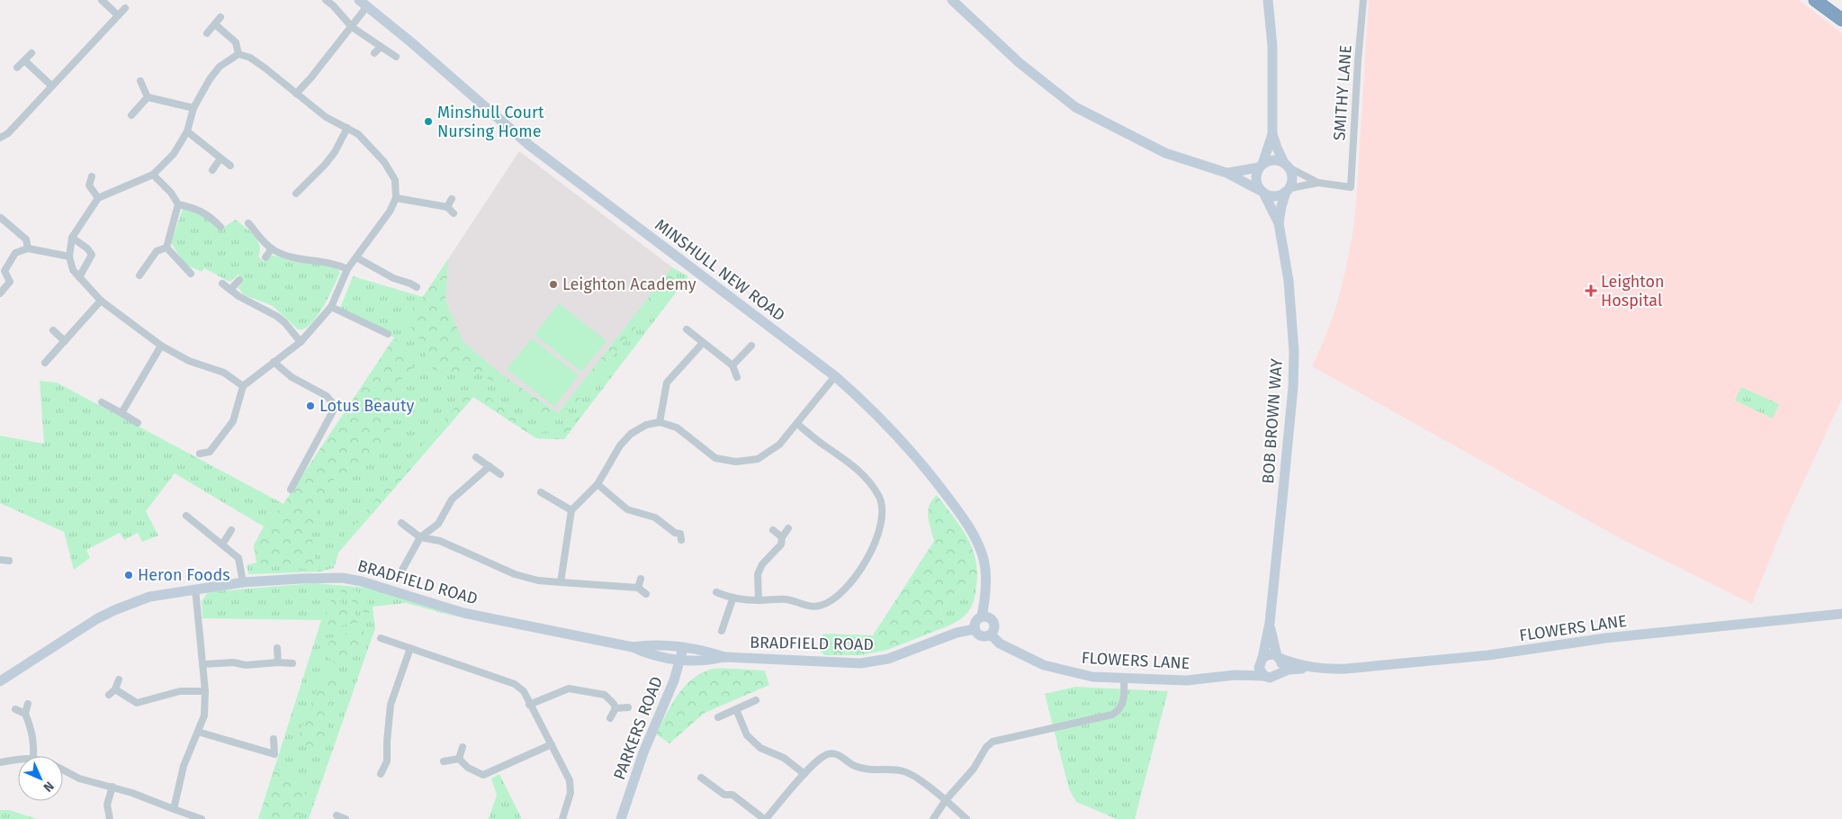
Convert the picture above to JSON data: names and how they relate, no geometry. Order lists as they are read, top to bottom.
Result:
{
  "streets": {
    "street": [
      "SMITHY LANE",
      "MINSHULL NEW ROAD",
      "BOB BROWN WAY",
      "BRADFIELD ROAD",
      "FLOWERS LANE",
      "PARKERS ROAD"
    ]
  },
  "crossings": [
    ["MINSHULL NEW ROAD", "BRADFIELD ROAD"],
    ["MINSHULL NEW ROAD", "FLOWERS LANE"],
    ["BOB BROWN WAY", "FLOWERS LANE"],
    ["BRADFIELD ROAD", "FLOWERS LANE"],
    ["BRADFIELD ROAD", "PARKERS ROAD"]
  ],
  "places": {
    "other": [
      "Minshull Court Nursing Home",
      "Leighton Academy",
      "Lotus Beauty",
      "Heron Foods"
    ],
    "health": ["Leighton Hospital"]
  },
  "north": "bottom right"
}
